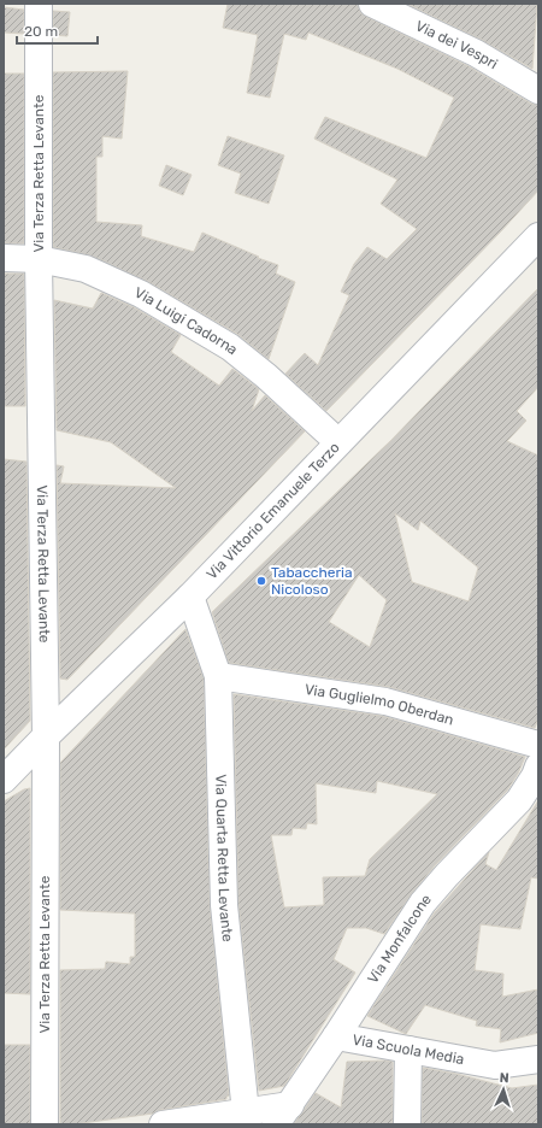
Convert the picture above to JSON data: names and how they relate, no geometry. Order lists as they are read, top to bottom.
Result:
{
  "streets": {
    "street": [
      "Via dei Vespri",
      "Via Terza Retta Levante",
      "Via Luigi Cadorna",
      "Via Vittorio Emanuele Terzo",
      "Via Guglielmo Oberdan",
      "Via Quarta Retta Levante",
      "Via Monfalcone",
      "Via Scuola Media"
    ]
  },
  "crossings": [
    ["Via Terza Retta Levante", "Via Luigi Cadorna"],
    ["Via Terza Retta Levante", "Via Vittorio Emanuele Terzo"],
    ["Via Luigi Cadorna", "Via Vittorio Emanuele Terzo"],
    ["Via Vittorio Emanuele Terzo", "Via Quarta Retta Levante"],
    ["Via Guglielmo Oberdan", "Via Quarta Retta Levante"],
    ["Via Monfalcone", "Via Scuola Media"]
  ],
  "places": ["Tabaccheria Nicoloso"],
  "scale_bar": "20 m",
  "north": "top"
}
